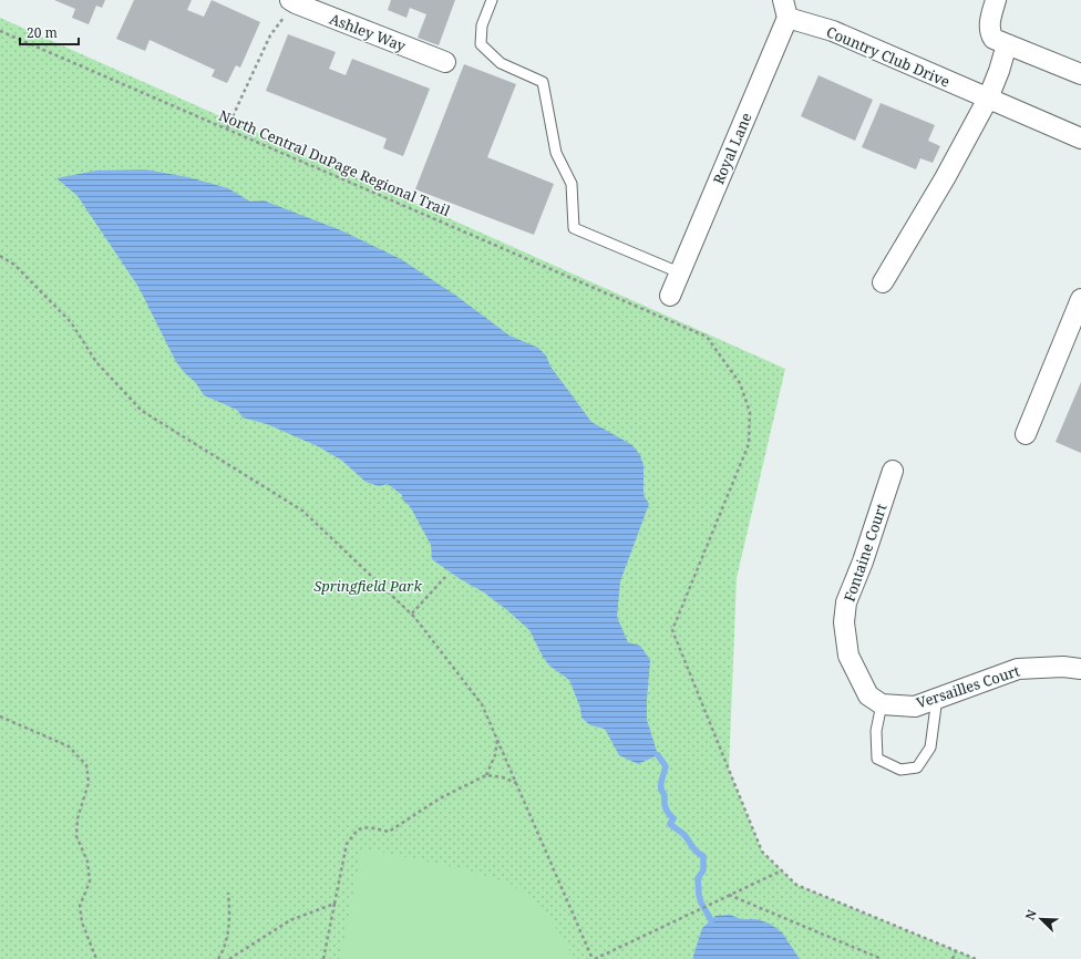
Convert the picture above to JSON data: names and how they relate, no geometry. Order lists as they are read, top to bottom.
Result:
{
  "streets": {
    "street": [
      "Ashley Way",
      "Country Club Drive",
      "Royal Lane",
      "Fontaine Court",
      "Versailles Court"
    ],
    "path": ["North Central DuPage Regional Trail"]
  },
  "crossings": [
    ["Country Club Drive", "Royal Lane"],
    ["Fontaine Court", "Versailles Court"]
  ],
  "parks": ["Springfield Park"],
  "scale_bar": "20 m",
  "north": "top left"
}
